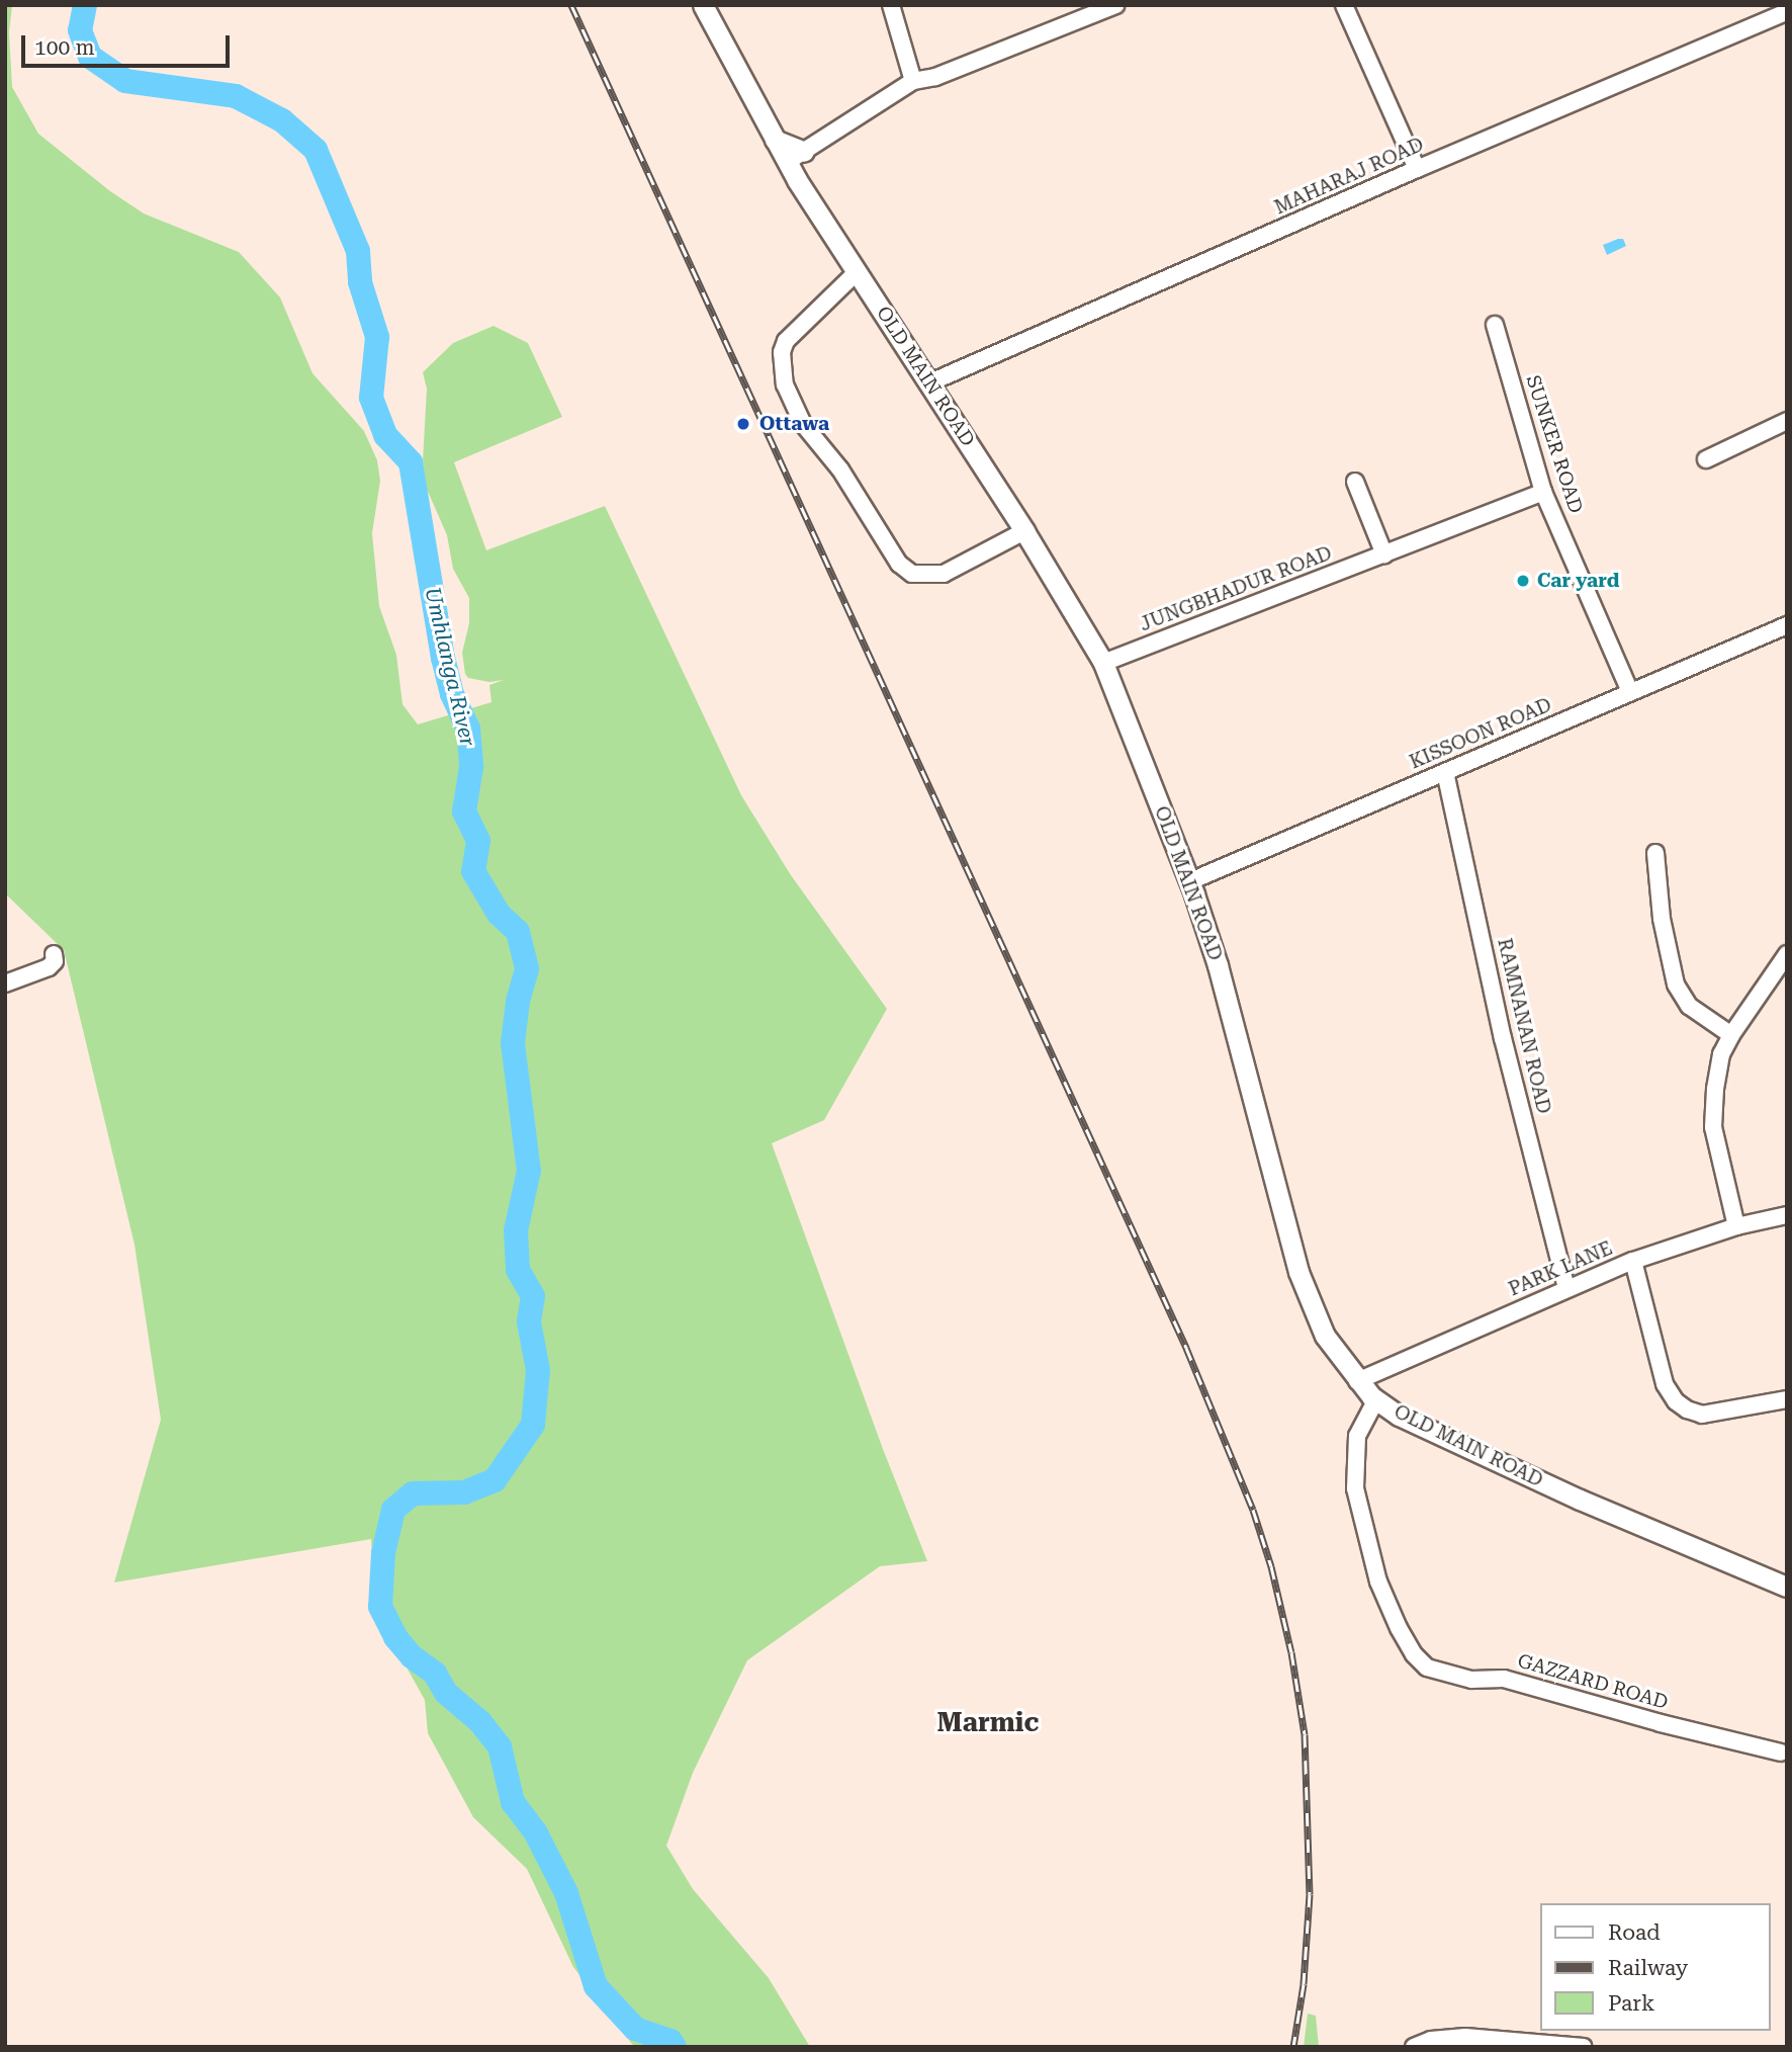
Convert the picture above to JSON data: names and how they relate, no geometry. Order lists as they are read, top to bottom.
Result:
{
  "streets": {
    "street": [
      "MAHARAJ ROAD",
      "OLD MAIN ROAD",
      "SUNKER ROAD",
      "JUNGBHADUR ROAD",
      "KISSOON ROAD",
      "RAMNANAN ROAD",
      "PARK LANE",
      "GAZZARD ROAD"
    ]
  },
  "crossings": [
    ["MAHARAJ ROAD", "OLD MAIN ROAD"],
    ["OLD MAIN ROAD", "JUNGBHADUR ROAD"],
    ["OLD MAIN ROAD", "KISSOON ROAD"],
    ["OLD MAIN ROAD", "PARK LANE"],
    ["OLD MAIN ROAD", "GAZZARD ROAD"],
    ["SUNKER ROAD", "JUNGBHADUR ROAD"],
    ["SUNKER ROAD", "KISSOON ROAD"],
    ["KISSOON ROAD", "RAMNANAN ROAD"],
    ["RAMNANAN ROAD", "PARK LANE"]
  ],
  "districts": ["Marmic"],
  "water": ["Umhlanga River"],
  "places": ["Ottawa", "Car yard"],
  "legend": ["Road", "Railway", "Park"],
  "scale_bar": "100 m"
}
